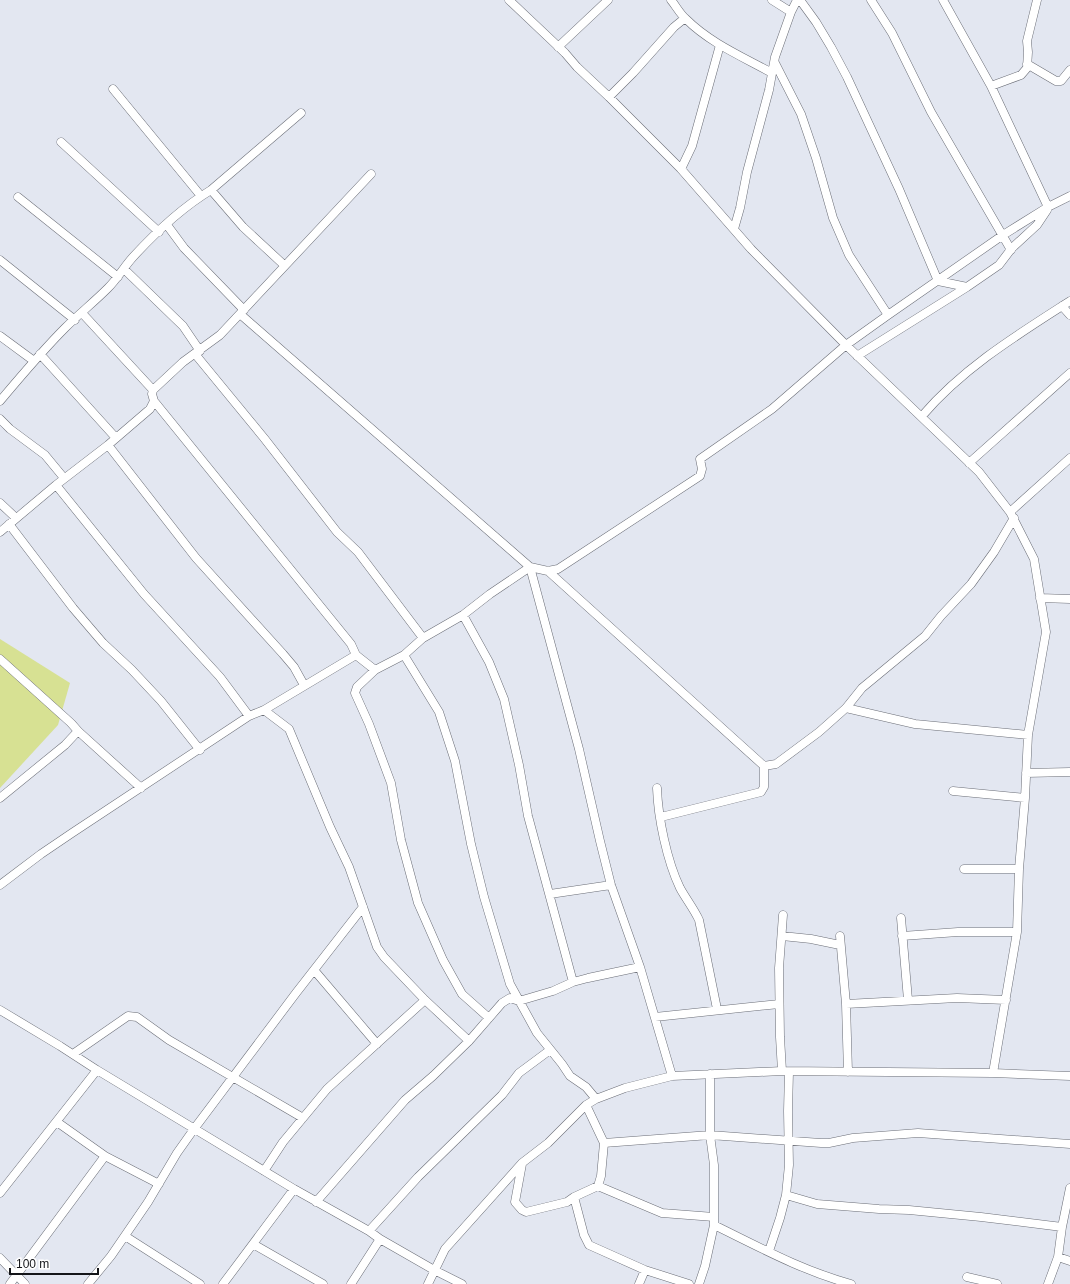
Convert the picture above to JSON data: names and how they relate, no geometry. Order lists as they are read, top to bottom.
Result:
{
  "scale_bar": "100 m"
}
